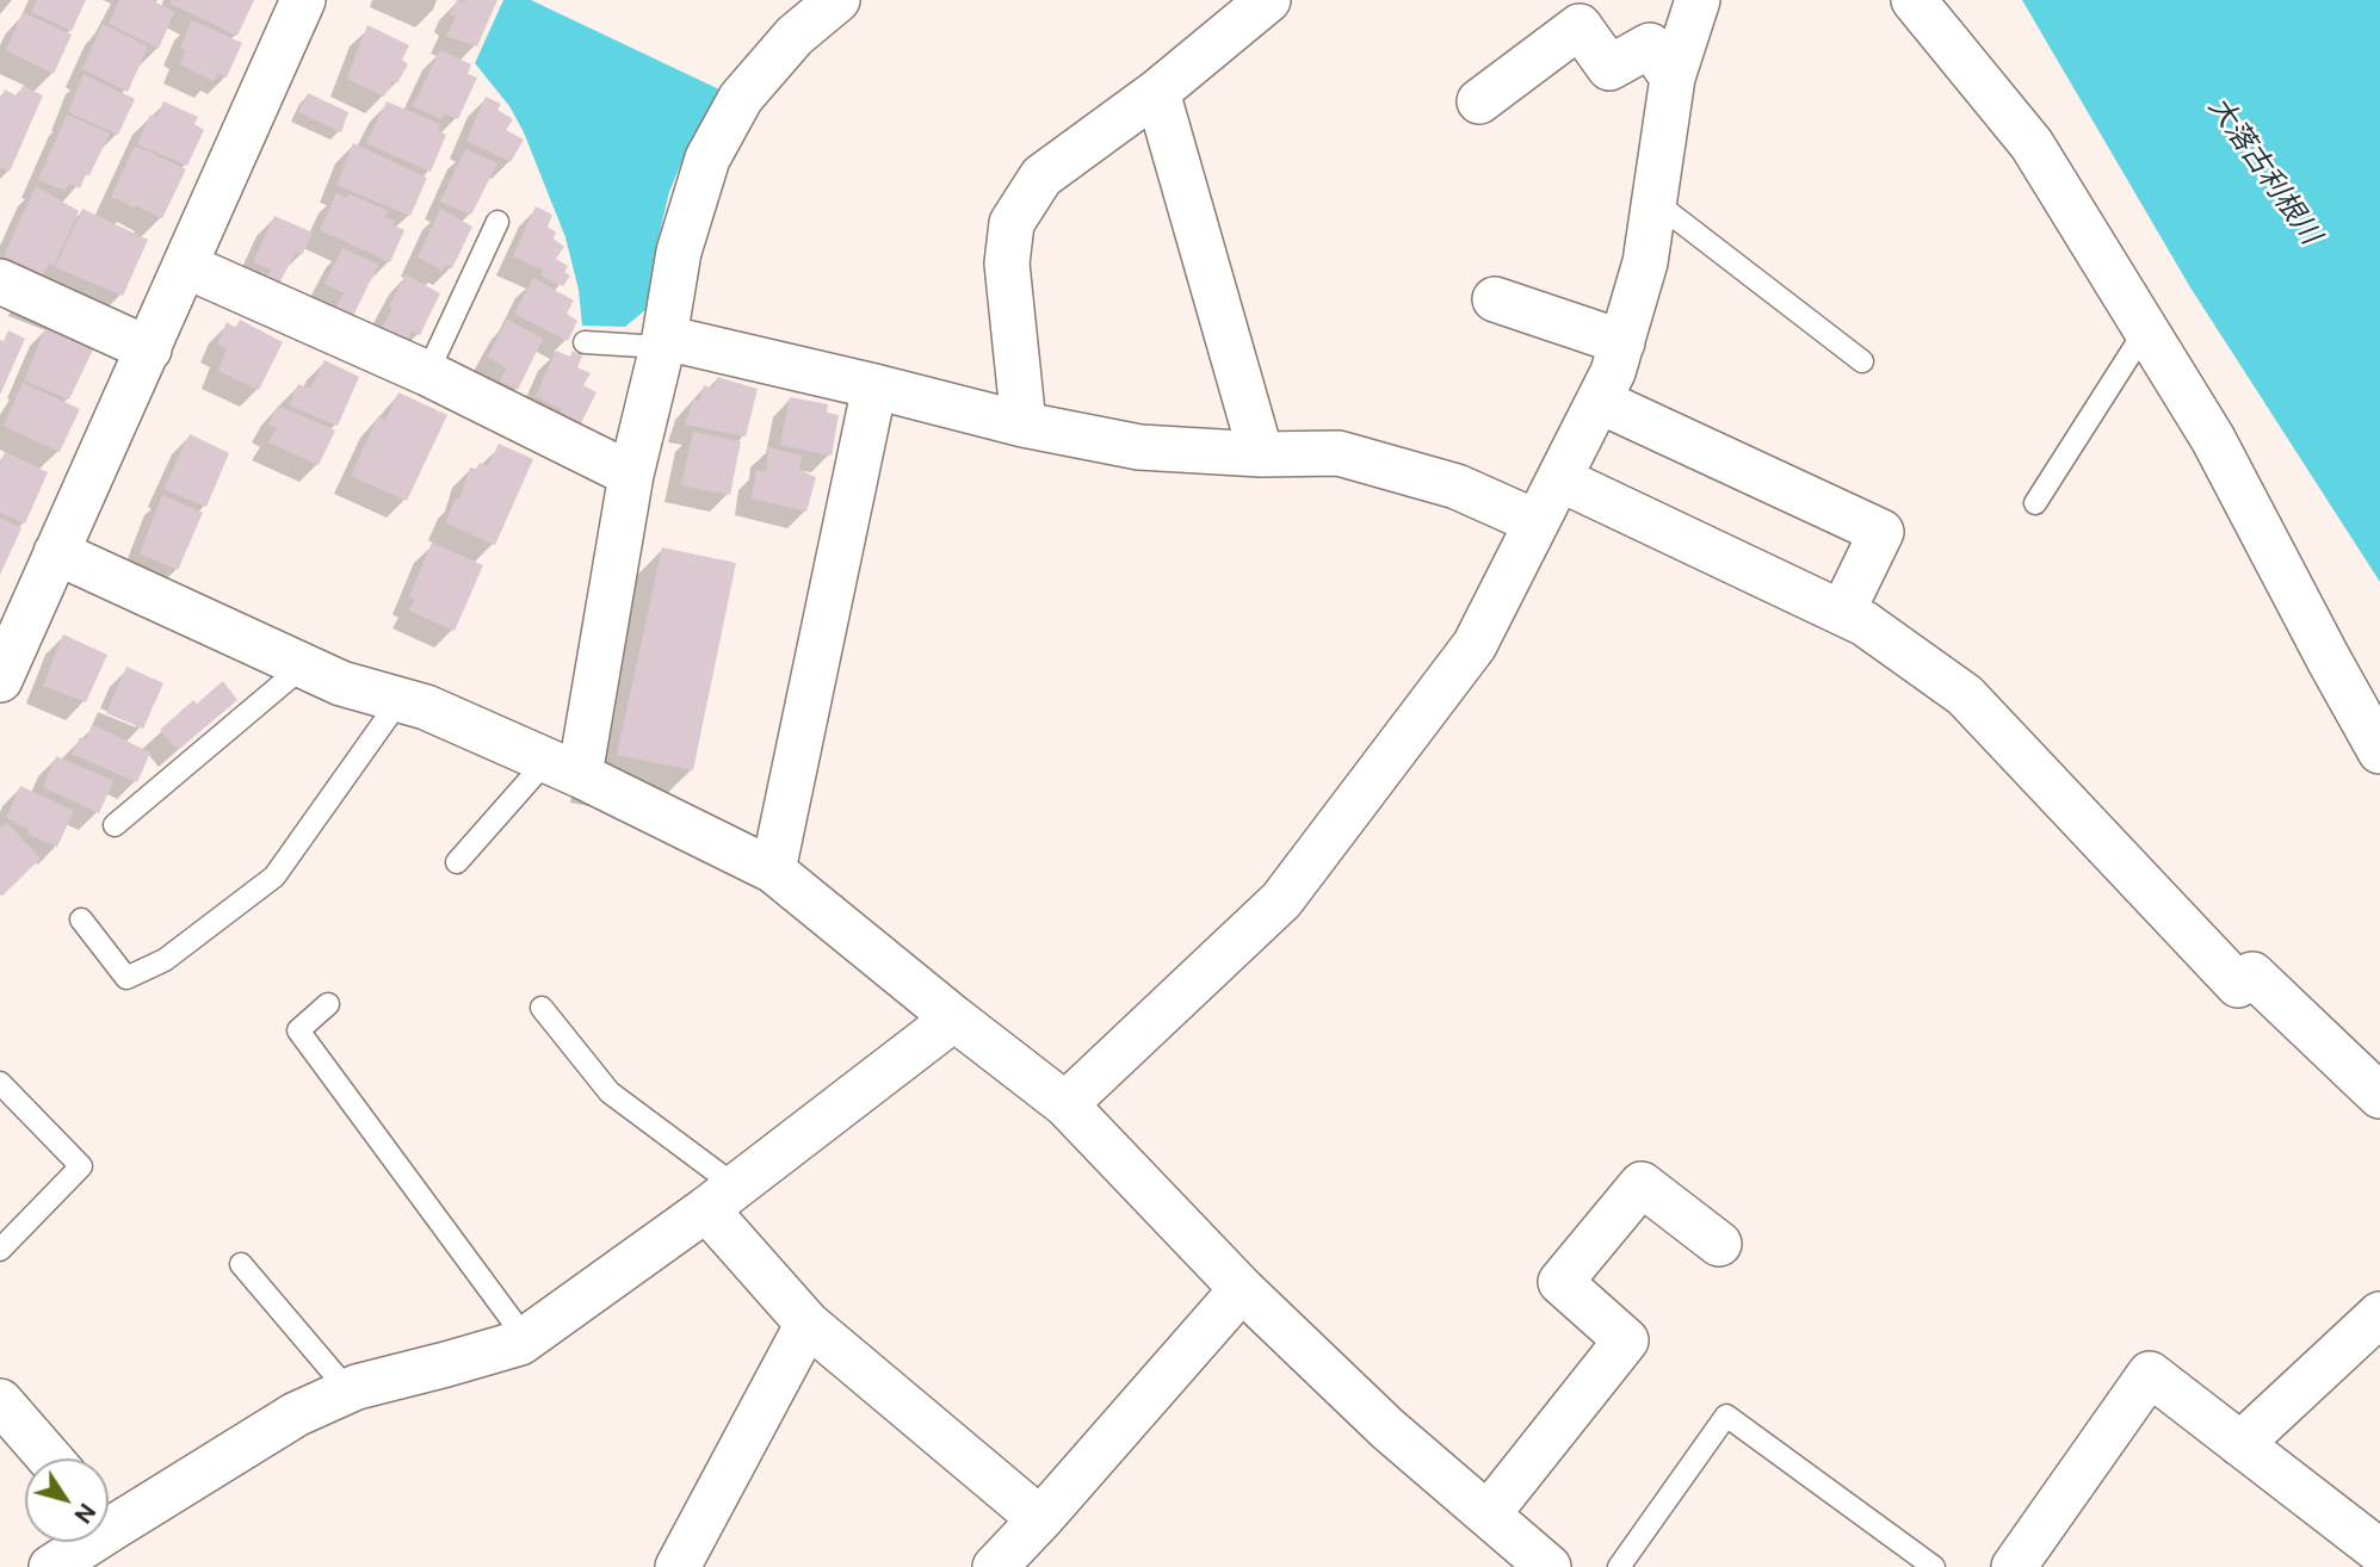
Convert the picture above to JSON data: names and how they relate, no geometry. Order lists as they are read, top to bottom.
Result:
{
  "water": ["大落古利根川"],
  "north": "bottom right"
}
